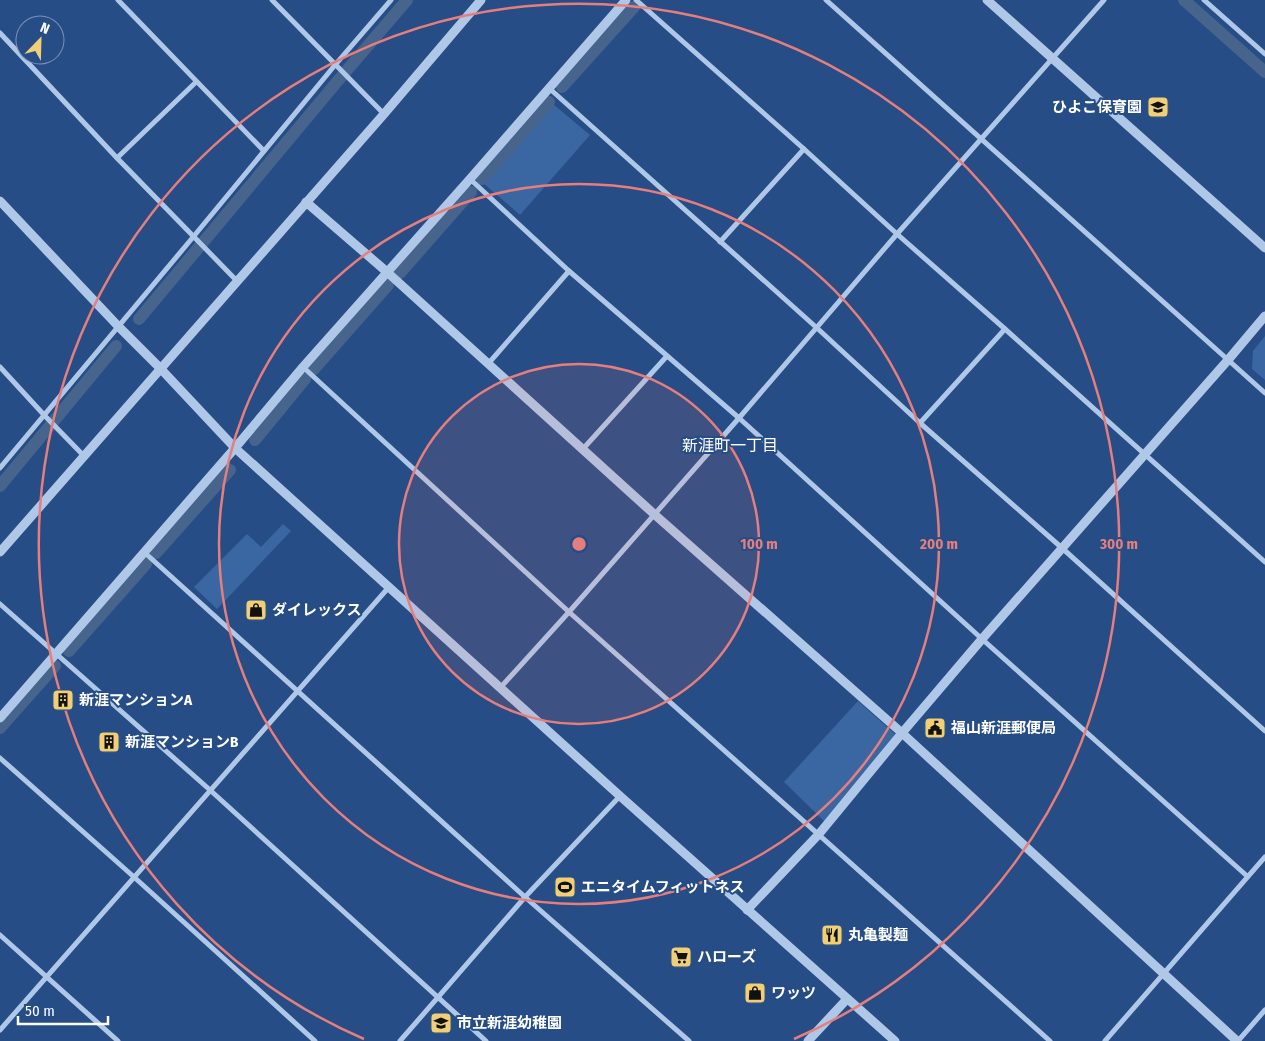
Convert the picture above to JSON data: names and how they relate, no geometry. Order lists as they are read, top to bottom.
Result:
{
  "districts": ["新涯町一丁目"],
  "places": {
    "school or university": ["ひよこ保育園", "市立新涯幼稚園"],
    "shop": ["ダイレックス", "ワッツ"],
    "building": ["新涯マンションA", "新涯マンションB"],
    "public building": ["福山新涯郵便局"],
    "sports": ["エニタイムフィットネス"],
    "restaurant": ["丸亀製麺"],
    "supermarket": ["ハローズ"]
  },
  "scale_bar": "50 m",
  "north": "top right",
  "rings": ["100 m", "200 m", "300 m"]
}
